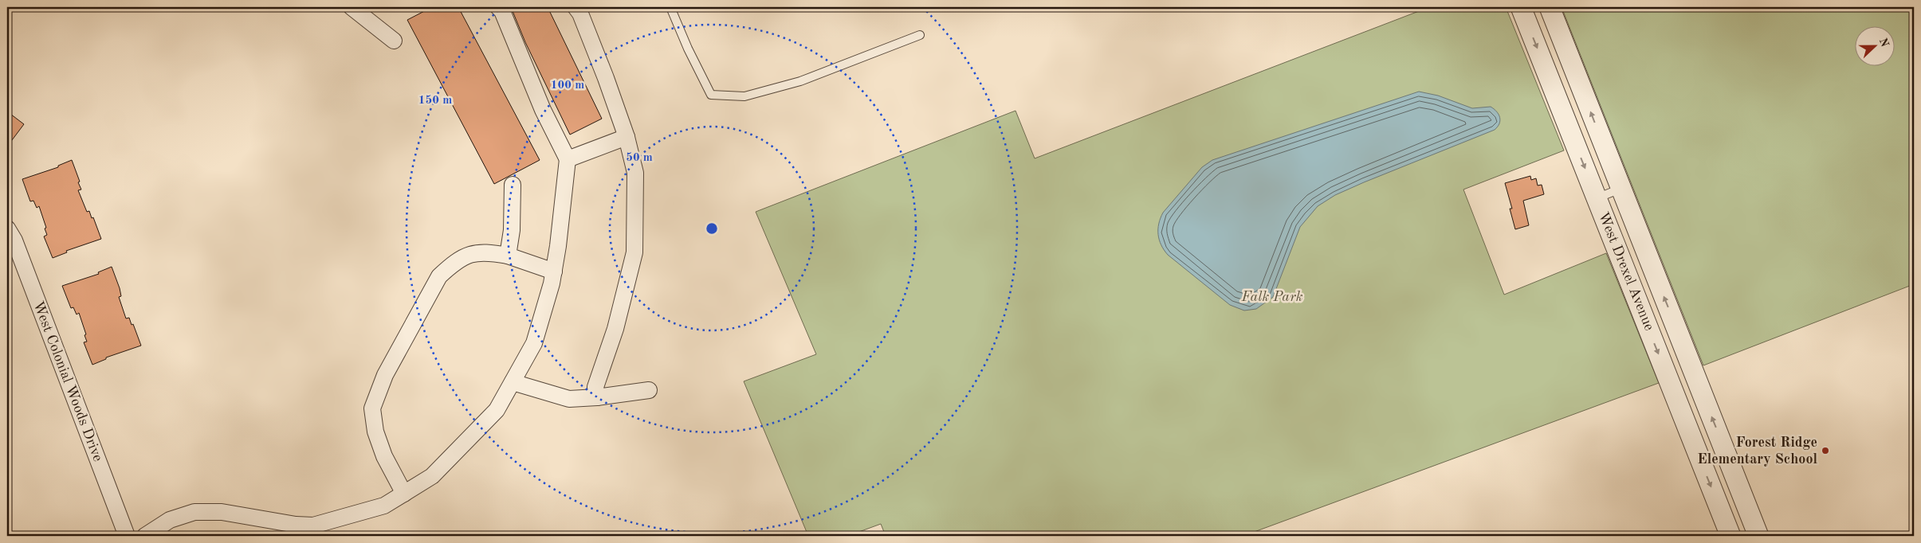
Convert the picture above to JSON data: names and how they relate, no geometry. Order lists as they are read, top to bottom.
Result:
{
  "streets": {
    "street": ["West Drexel Avenue", "West Colonial Woods Drive"]
  },
  "parks": ["Falk Park"],
  "places": ["Forest Ridge Elementary School"],
  "north": "right",
  "rings": ["100 m", "150 m", "50 m"]
}
